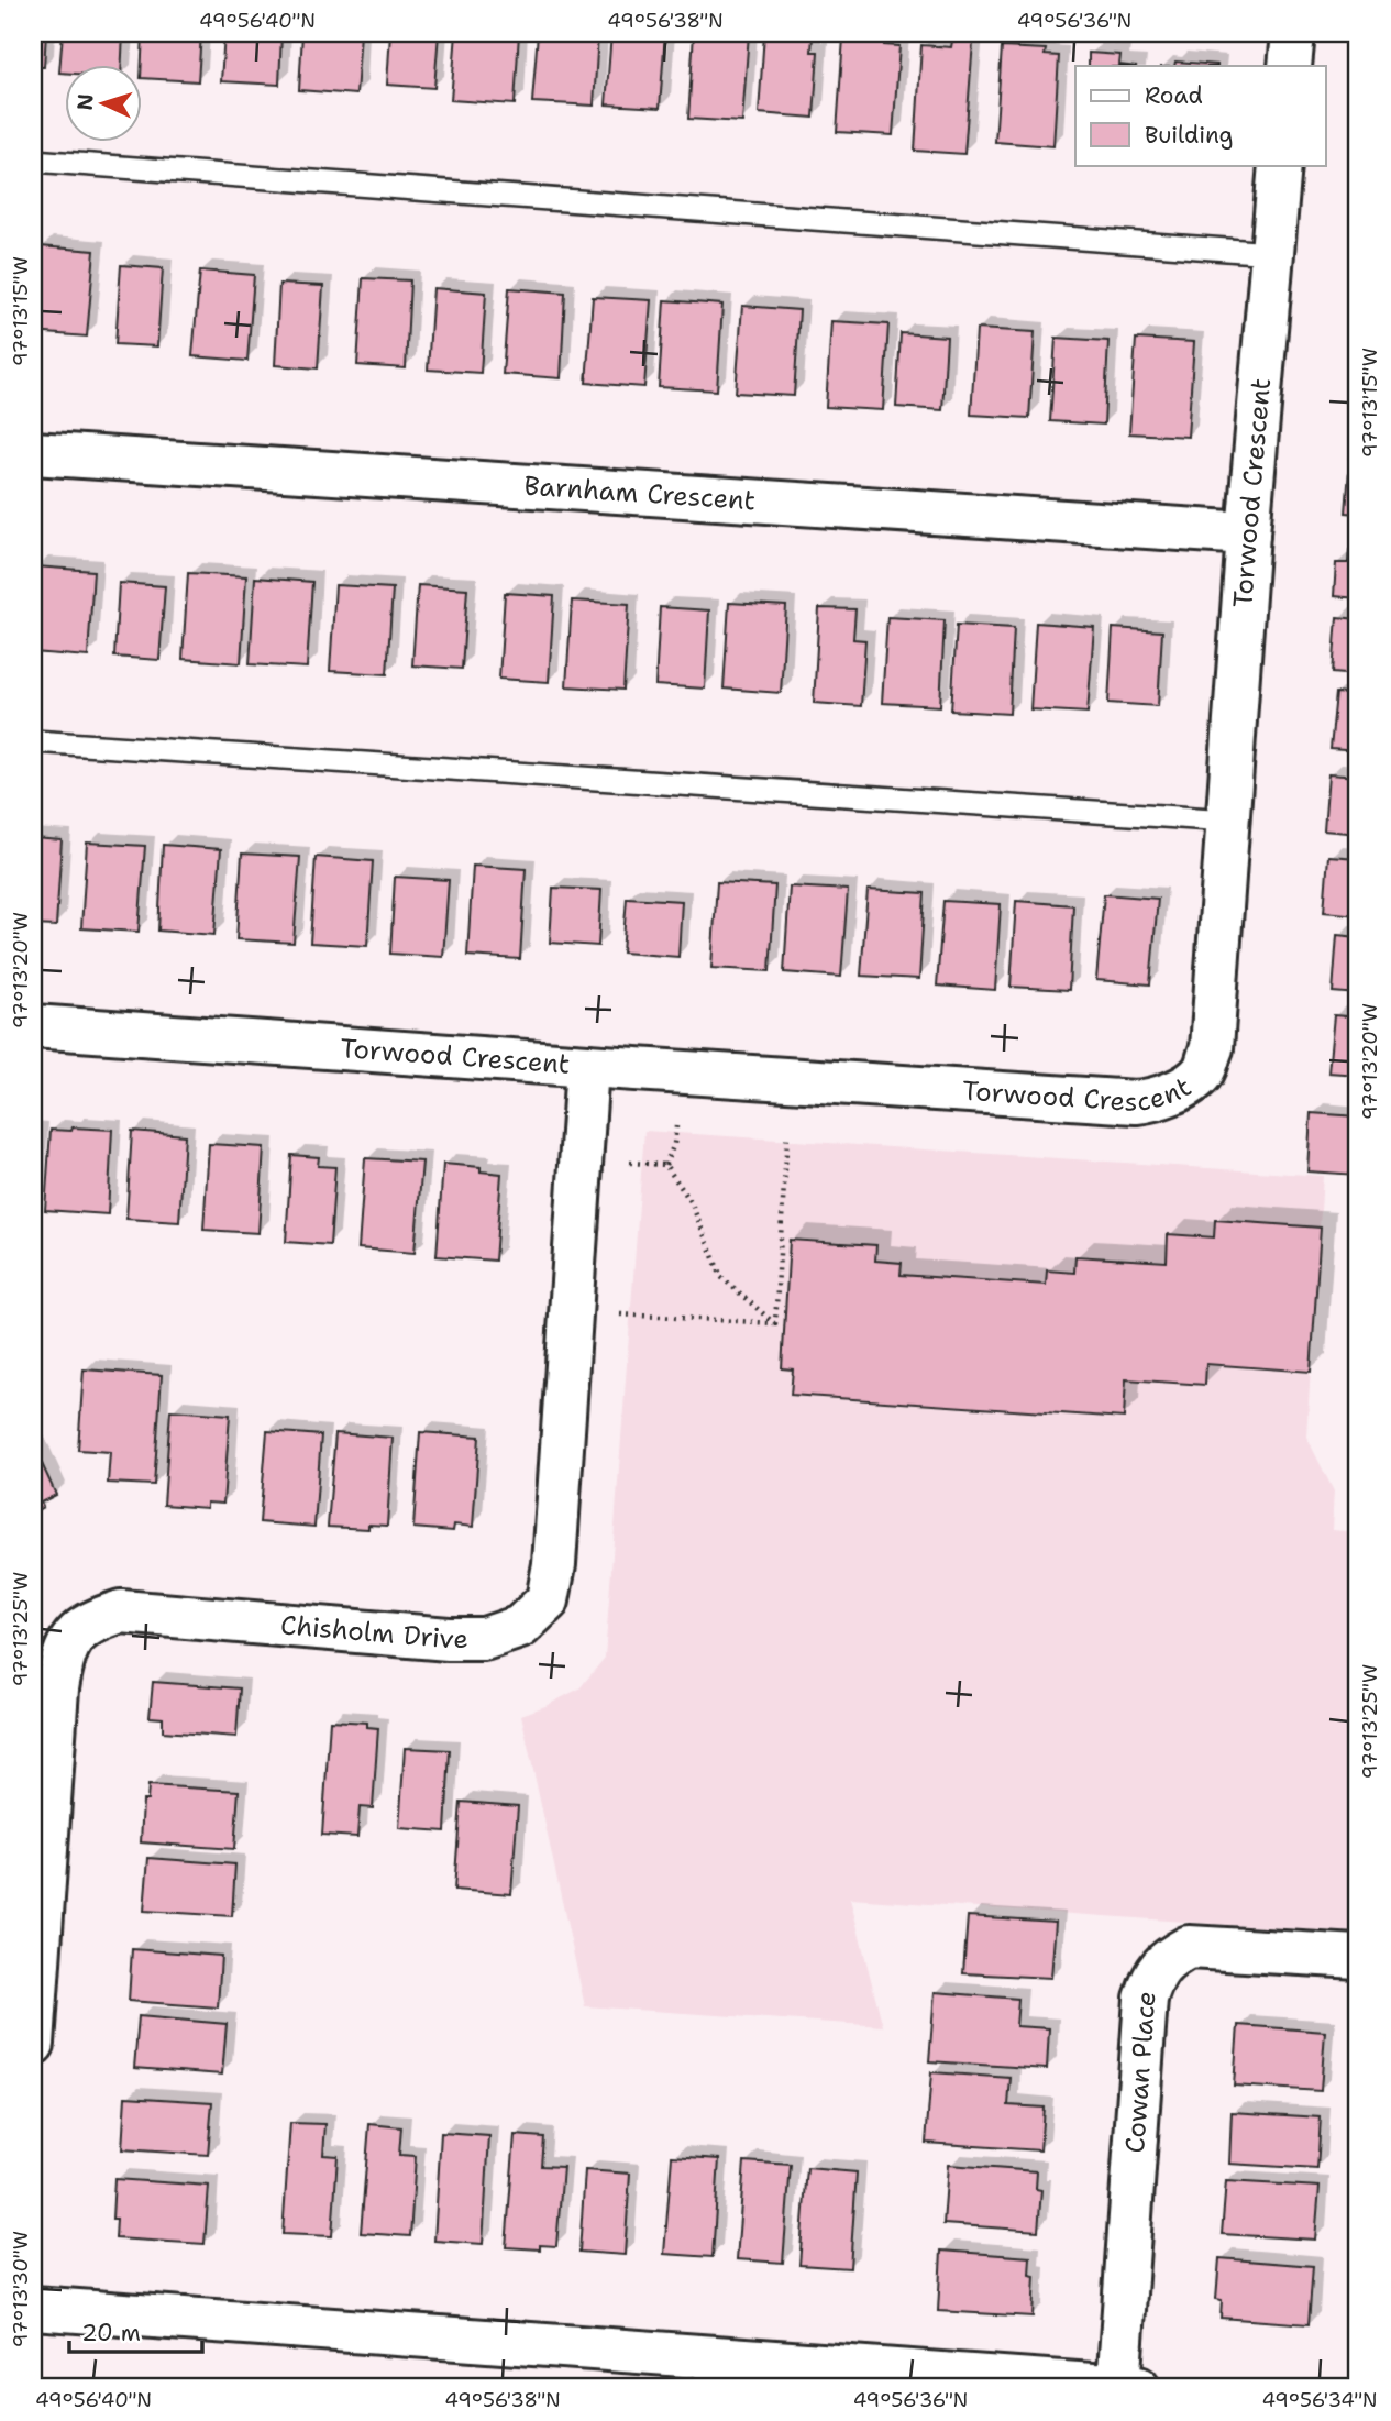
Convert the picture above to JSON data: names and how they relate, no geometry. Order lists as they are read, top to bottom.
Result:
{
  "streets": {
    "street": [
      "Torwood Crescent",
      "Barnham Crescent",
      "Chisholm Drive",
      "Cowan Place"
    ]
  },
  "crossings": [
    ["Torwood Crescent", "Barnham Crescent"],
    ["Torwood Crescent", "Chisholm Drive"]
  ],
  "legend": ["Road", "Building"],
  "scale_bar": "20 m",
  "north": "left",
  "coordinates": [
    "49°56'40\"N",
    "49°56'38\"N",
    "49°56'36\"N",
    "97°13'15\"W",
    "97°13'20\"W",
    "97°13'25\"W",
    "97°13'30\"W",
    "49°56'34\"N"
  ]
}
